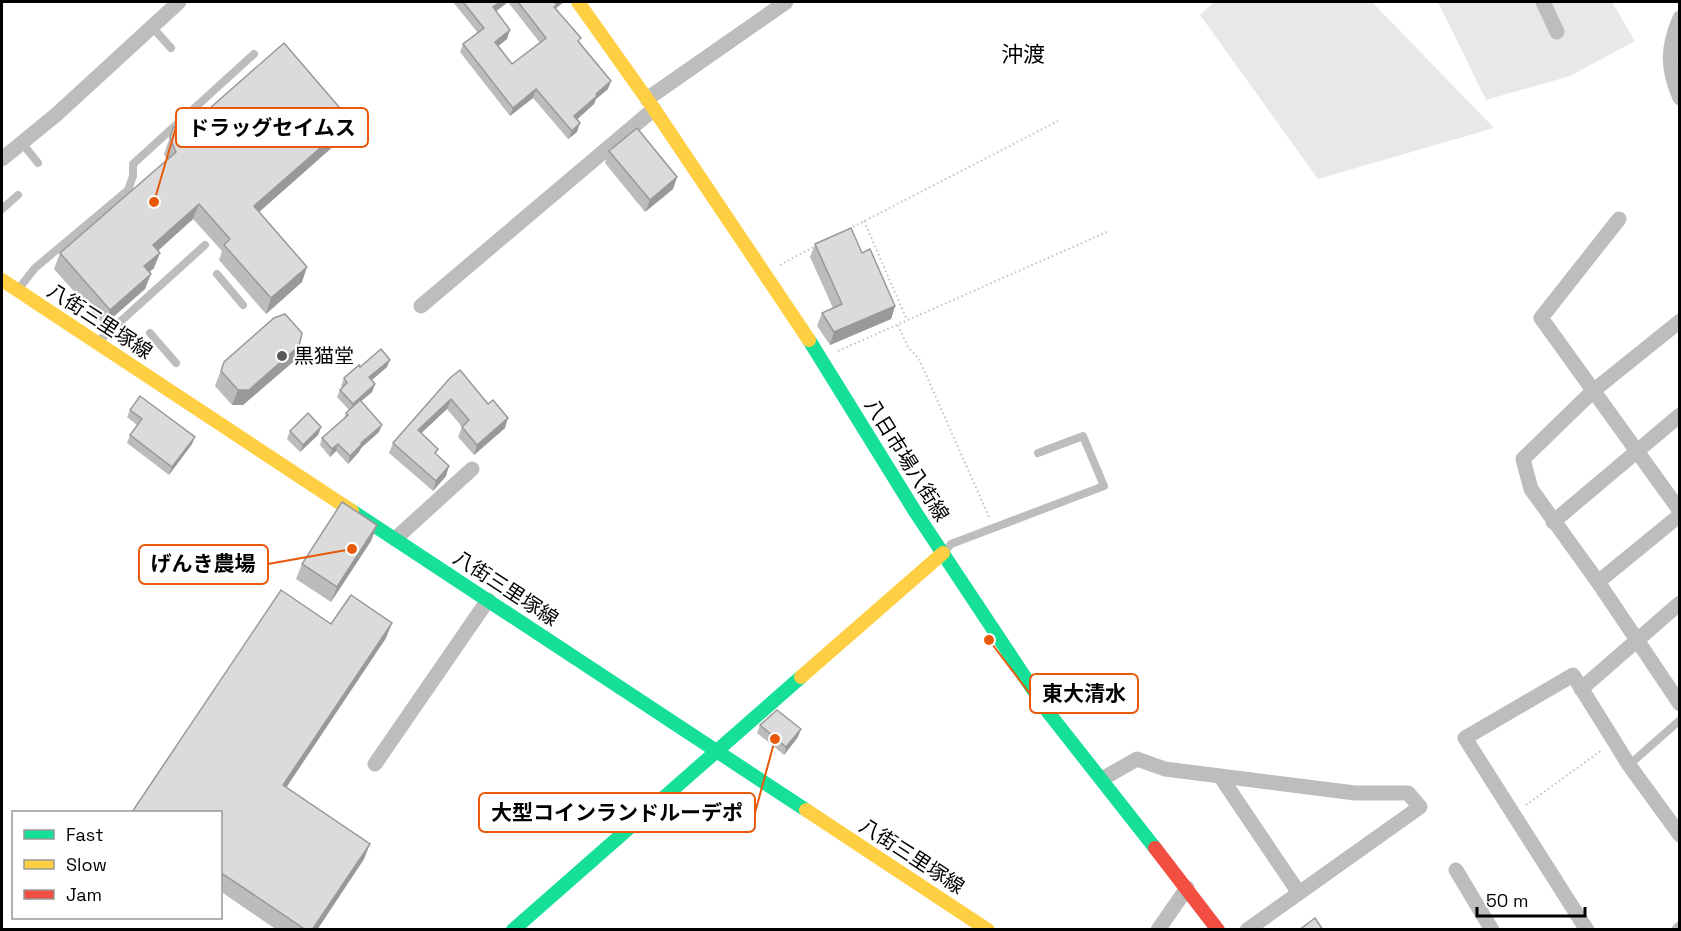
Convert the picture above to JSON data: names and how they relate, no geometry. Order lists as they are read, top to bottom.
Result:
{
  "streets": {
    "main road": ["八街三里塚線", "八日市場八街線"]
  },
  "districts": ["沖渡"],
  "places": [
    "ドラッグセイムス",
    "黒猫堂",
    "げんき農場",
    "東大清水",
    "大型コインランドルーデポ"
  ],
  "legend": ["Fast", "Slow", "Jam"],
  "scale_bar": "50 m"
}
